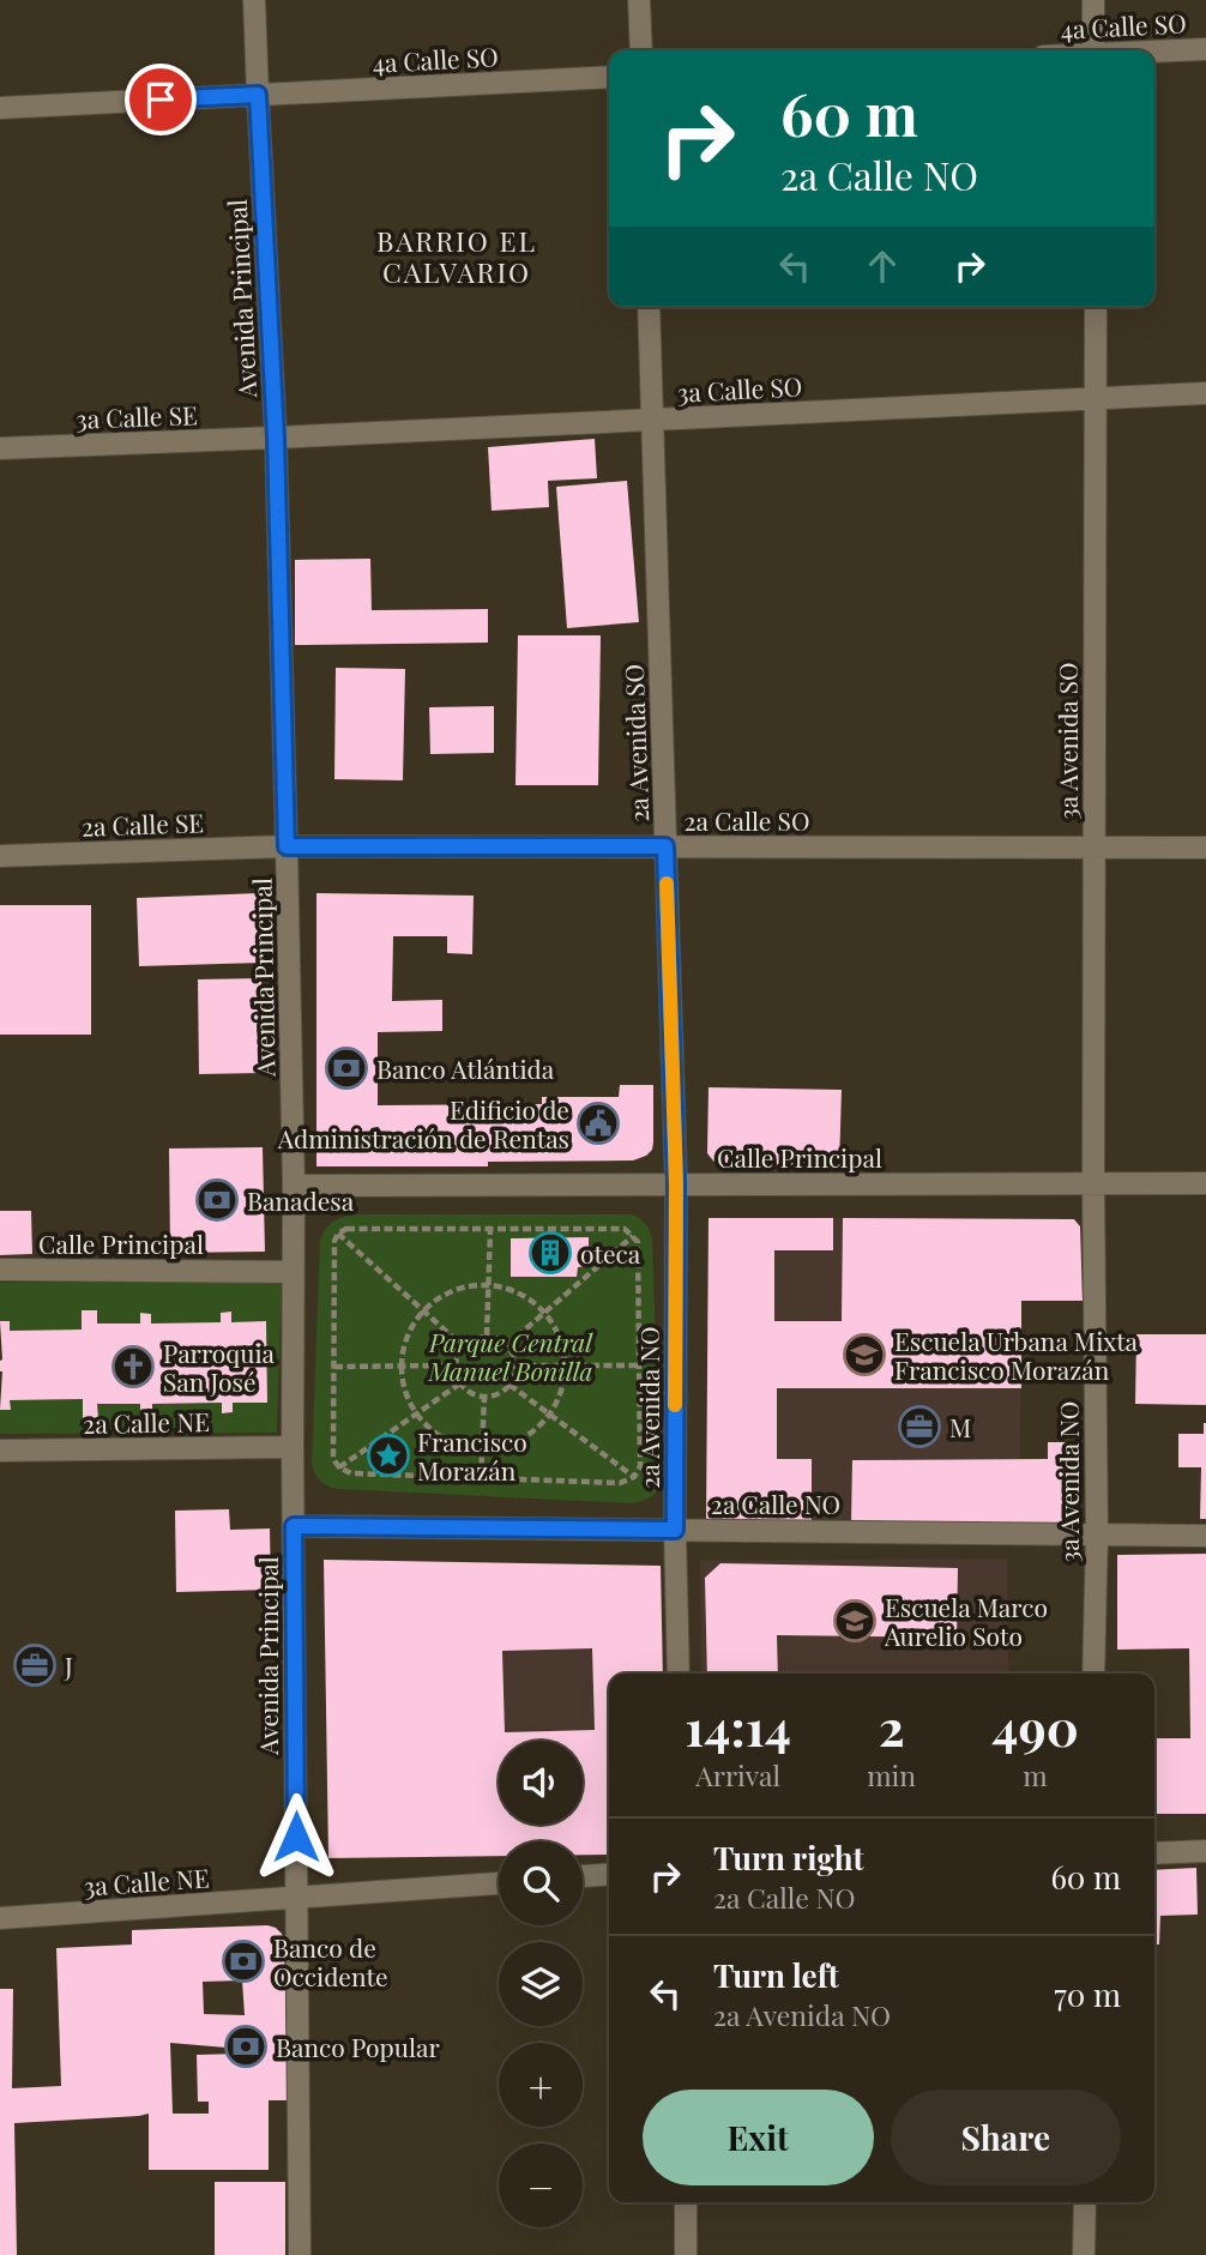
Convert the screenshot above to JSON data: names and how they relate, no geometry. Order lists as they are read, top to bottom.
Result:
{
  "streets": {
    "street": [
      "4a Calle SO",
      "Avenida Principal",
      "3a Calle SO",
      "3a Calle SE",
      "3a Avenida SO",
      "2a Avenida SO",
      "2a Calle SO",
      "2a Calle SE",
      "Calle Principal",
      "2a Avenida NO",
      "2a Calle NE",
      "3a Avenida NO",
      "2a Calle NO",
      "3a Calle NE"
    ]
  },
  "crossings": [
    ["4a Calle SO", "Avenida Principal"],
    ["Avenida Principal", "3a Calle SO"],
    ["Avenida Principal", "3a Calle SE"],
    ["Avenida Principal", "2a Calle SO"],
    ["Avenida Principal", "2a Calle SE"],
    ["Avenida Principal", "Calle Principal"],
    ["Avenida Principal", "2a Calle NE"],
    ["Avenida Principal", "2a Calle NO"],
    ["Avenida Principal", "3a Calle NE"],
    ["3a Calle SO", "3a Calle SE"],
    ["3a Calle SO", "3a Avenida SO"],
    ["3a Calle SO", "2a Avenida SO"],
    ["3a Avenida SO", "2a Calle SO"],
    ["3a Avenida SO", "Calle Principal"],
    ["3a Avenida SO", "3a Avenida NO"],
    ["2a Avenida SO", "2a Calle SO"],
    ["2a Avenida SO", "Calle Principal"],
    ["2a Avenida SO", "2a Avenida NO"],
    ["2a Calle SO", "2a Calle SE"],
    ["Calle Principal", "2a Avenida NO"],
    ["Calle Principal", "3a Avenida NO"],
    ["2a Avenida NO", "2a Calle NO"],
    ["3a Avenida NO", "2a Calle NO"]
  ],
  "districts": ["BARRIO EL CALVARIO"],
  "parks": ["Parque Central Manuel Bonilla"],
  "places": {
    "bank": [
      "Banco Atlántida",
      "Banadesa",
      "Banco de Occidente",
      "Banco Popular"
    ],
    "public building": ["Edificio de Administración de Rentas"],
    "building": ["oteca"],
    "school or university": ["Escuela Urbana Mixta Francisco Morazán", "Escuela Marco Aurelio Soto"],
    "church": ["Parroquia San José"],
    "office": ["M", "J"],
    "place": ["Francisco Morazán"]
  },
  "page": {
    "turn": ["60 m", "2a Calle NO"],
    "eta": [
      "14:14",
      "Arrival",
      "2",
      "min",
      "490",
      "m"
    ],
    "map_buttons": ["+", "−"],
    "list": [
      {
        "name": "Turn right",
        "note": "2a Calle NO",
        "value": "60 m"
      },
      {
        "name": "Turn left",
        "note": "2a Avenida NO",
        "value": "70 m"
      }
    ],
    "buttons": ["Exit", "Share"]
  }
}
